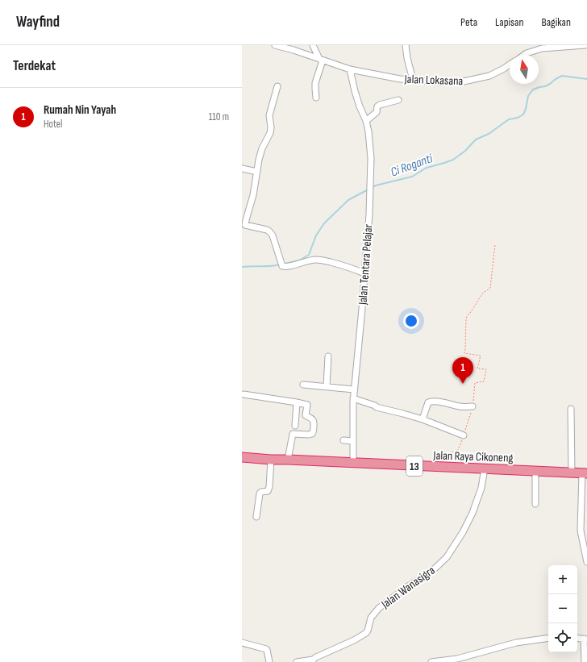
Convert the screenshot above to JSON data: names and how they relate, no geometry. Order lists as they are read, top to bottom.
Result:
{
  "streets": {
    "highway": ["Jalan Raya Cikoneng", "13"],
    "street": ["Jalan Lokasana", "Jalan Tentara Pelajar", "Jalan Wanasigra"]
  },
  "crossings": [
    ["Jalan Lokasana", "Jalan Tentara Pelajar"],
    ["Jalan Tentara Pelajar", "Jalan Raya Cikoneng"],
    ["Jalan Raya Cikoneng", "Jalan Wanasigra"]
  ],
  "water": ["Ci Roganti"],
  "north": "top",
  "page": {
    "header": "Wayfind",
    "nav": ["Peta", "Lapisan", "Bagikan"],
    "heading": "Terdekat",
    "list": [
      {
        "mark": "1",
        "name": "Rumah Nin Yayah",
        "note": "Hotel",
        "value": "110 m"
      }
    ],
    "pins": "1",
    "map_buttons": ["+", "−"]
  }
}
